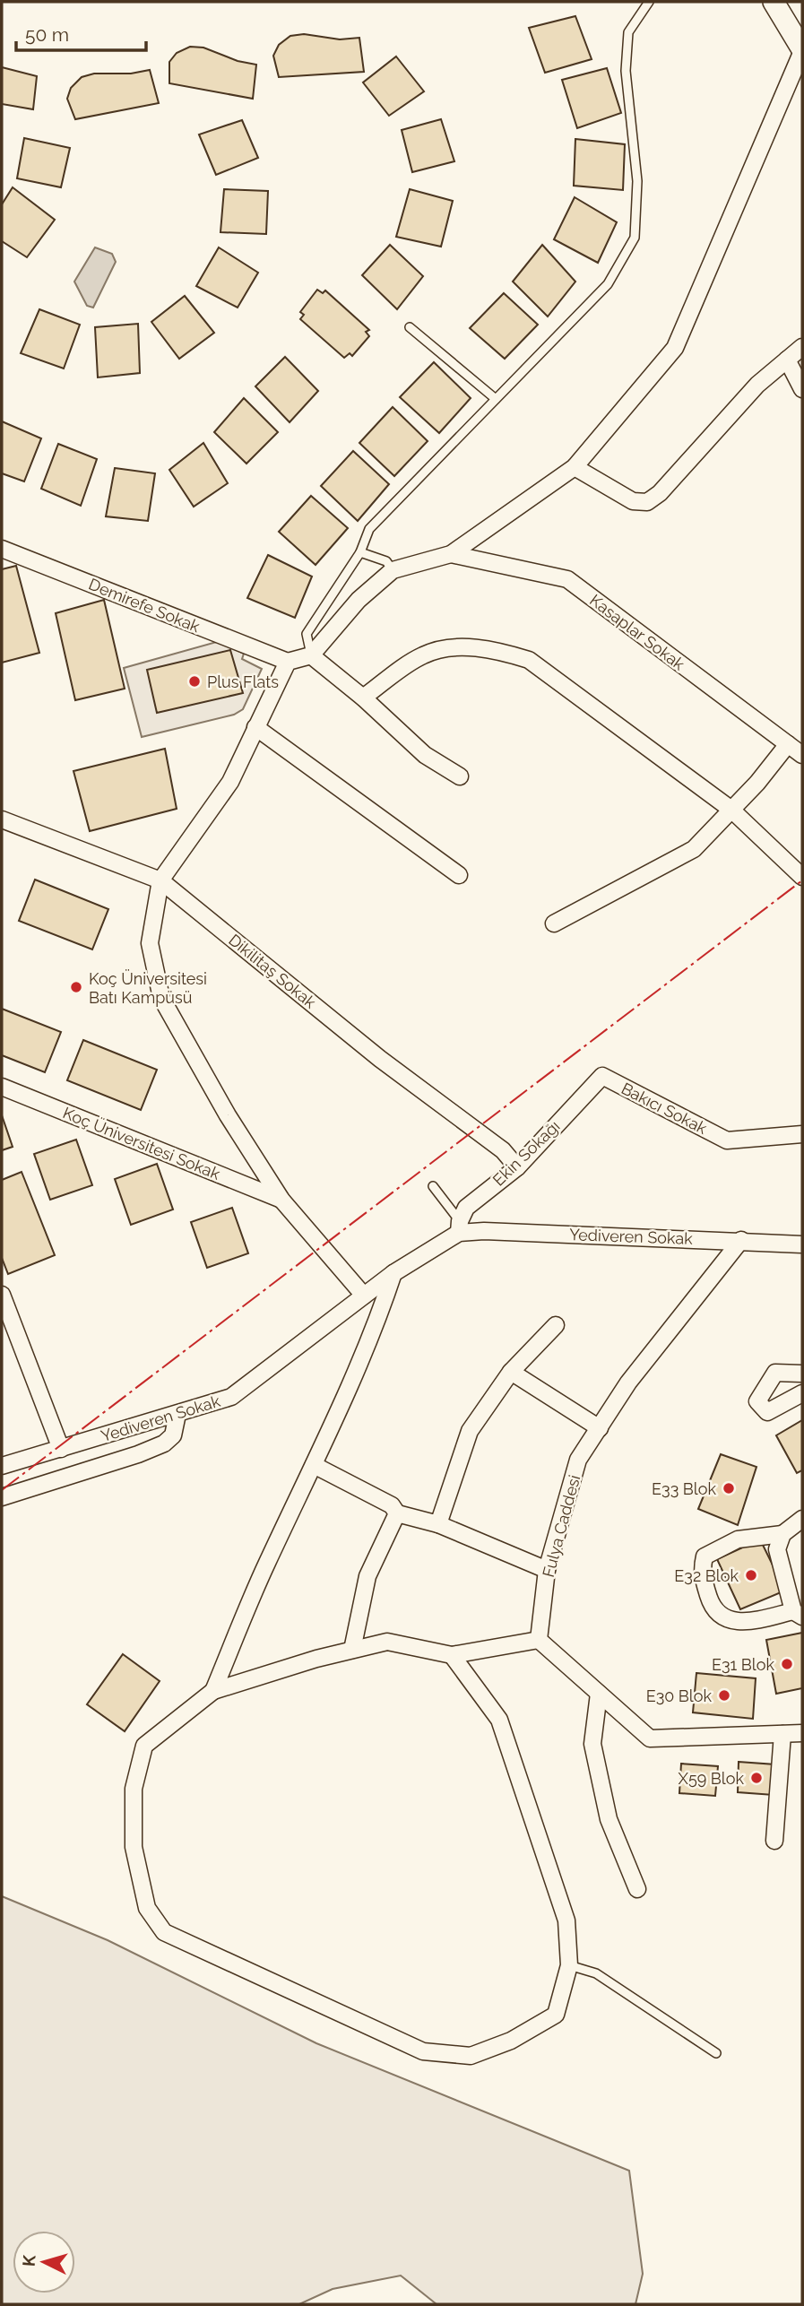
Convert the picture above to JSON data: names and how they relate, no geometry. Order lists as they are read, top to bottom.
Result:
{
  "streets": {
    "street": [
      "Demirefe Sokak",
      "Kasaplar Sokak",
      "Dikilitaş Sokak",
      "Bakıcı Sokak",
      "Koç Üniversitesi Sokak",
      "Ekin Sokağı",
      "Yediveren Sokak",
      "Fulya Caddesi"
    ]
  },
  "crossings": [
    ["Dikilitaş Sokak", "Ekin Sokağı"],
    ["Bakıcı Sokak", "Ekin Sokağı"],
    ["Ekin Sokağı", "Yediveren Sokak"],
    ["Yediveren Sokak", "Fulya Caddesi"]
  ],
  "places": [
    "Plus Flats",
    "Koç Üniversitesi Batı Kampüsü",
    "E33 Blok",
    "E32 Blok",
    "E31 Blok",
    "E30 Blok",
    "X59 Blok"
  ],
  "scale_bar": "50 m",
  "north": "left"
}
